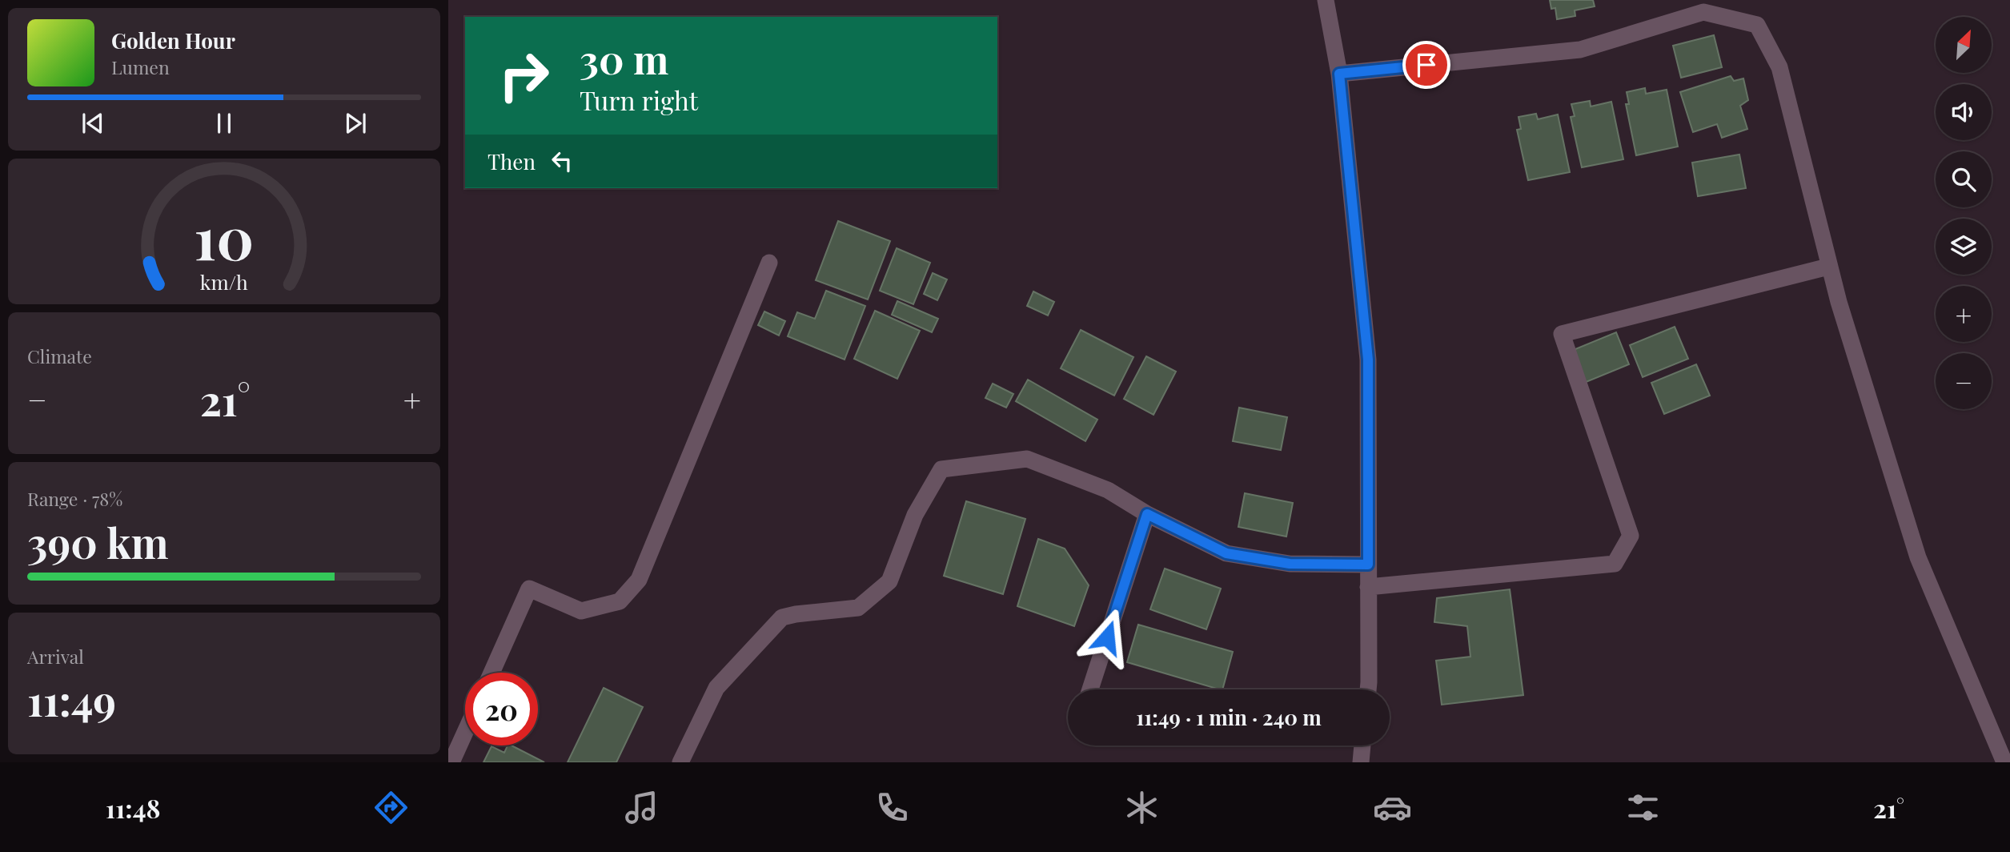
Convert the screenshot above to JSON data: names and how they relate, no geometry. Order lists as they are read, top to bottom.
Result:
{
  "north": "top right",
  "page": {
    "map_buttons": ["+", "−"],
    "turn": ["30 m", "Turn right"],
    "song": ["Golden Hour", "Lumen"],
    "then": "Then",
    "tile": [
      "Climate",
      ["Range · 78%", "390 km"],
      ["Arrival", "11:49"]
    ],
    "heat": ["−", "21°", "+"],
    "limit": "20",
    "trip": "11:49 · 1 min · 240 m",
    "tabs": ["11:48", "21°"],
    "gauge": ["10", "km/h"]
  }
}
